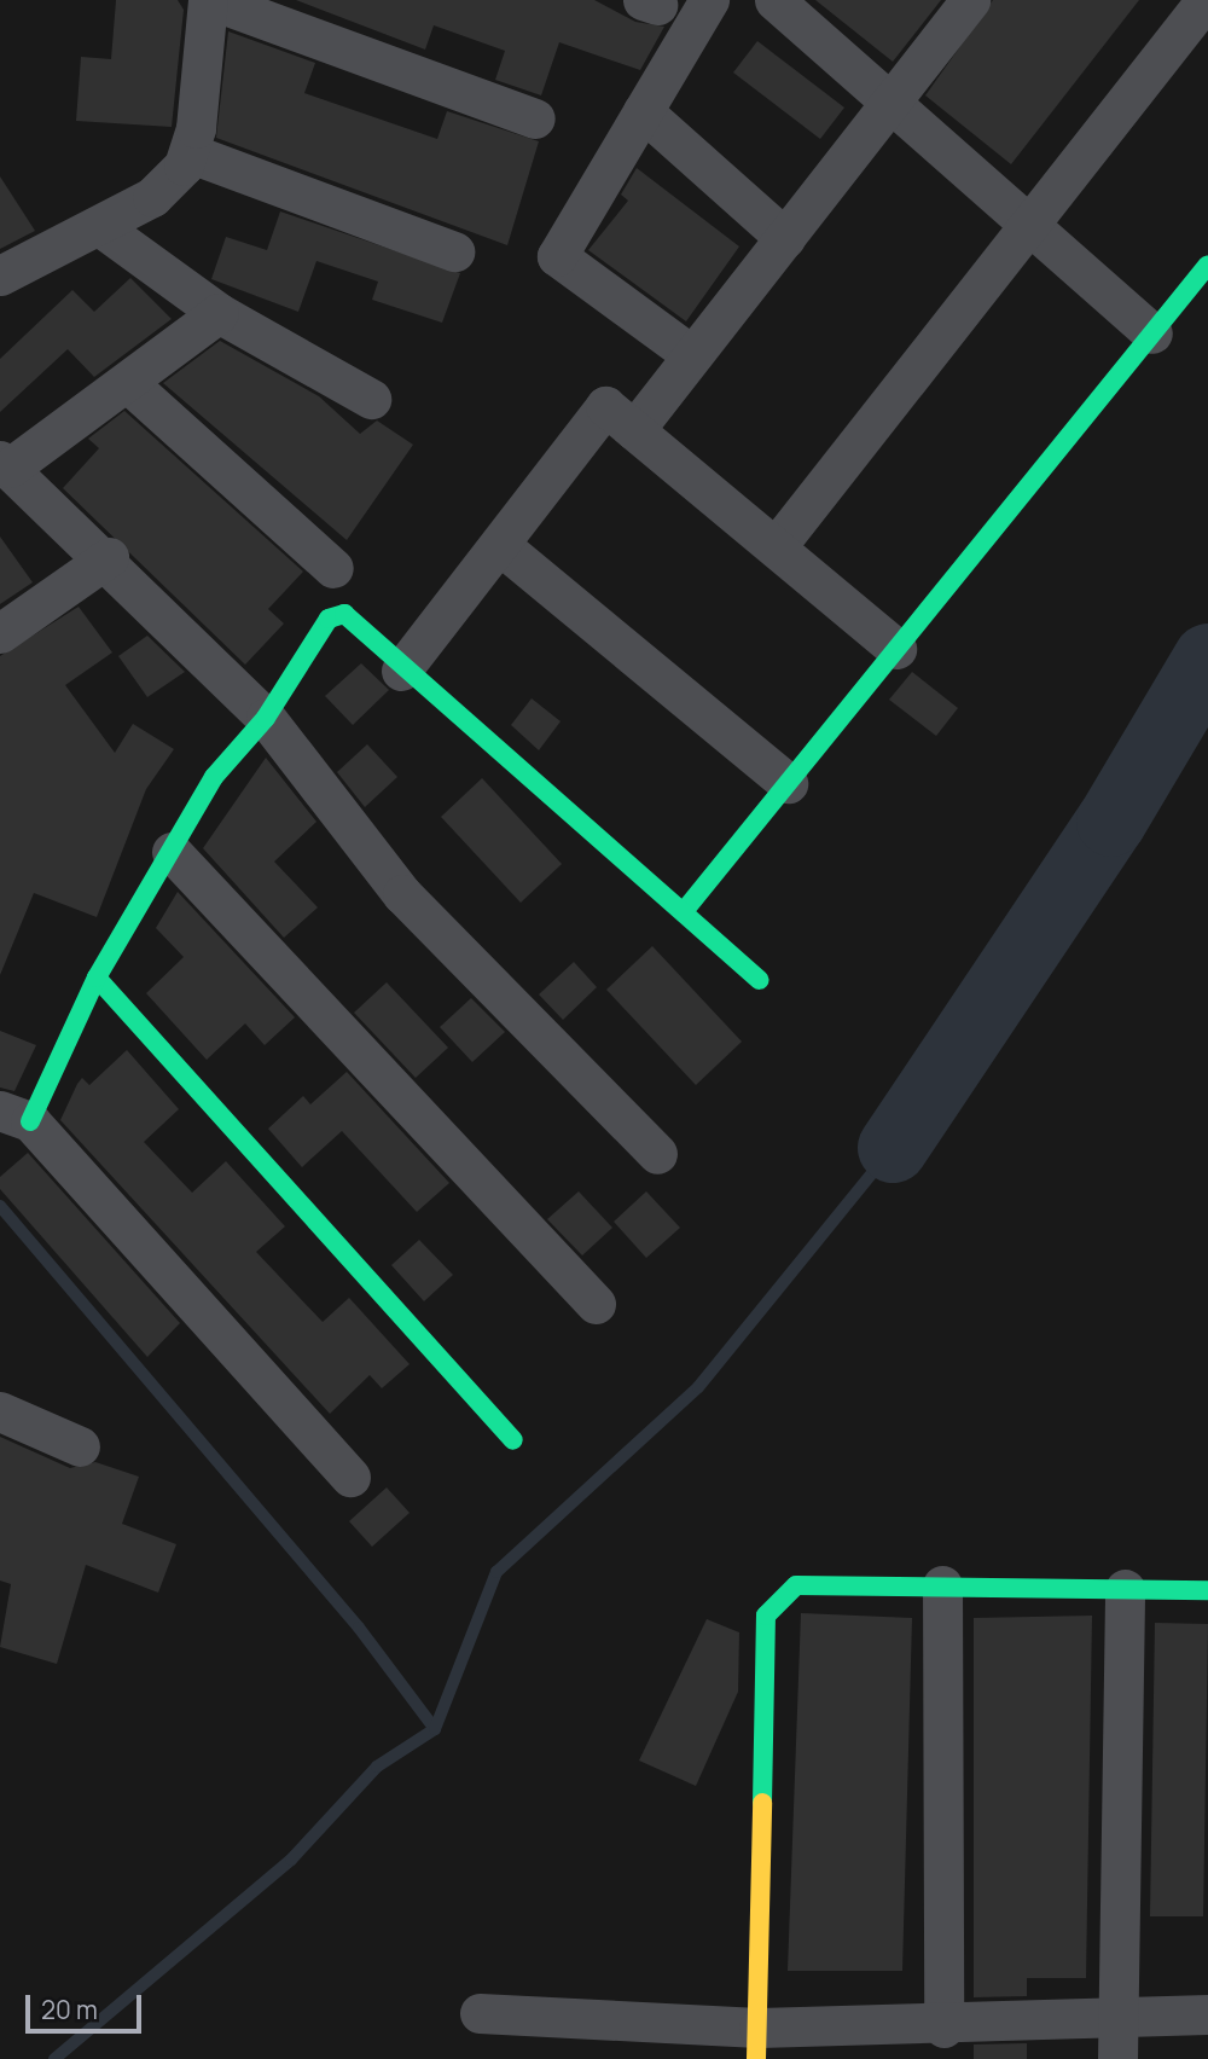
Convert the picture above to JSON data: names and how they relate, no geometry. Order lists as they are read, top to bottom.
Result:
{
  "scale_bar": "20 m"
}
